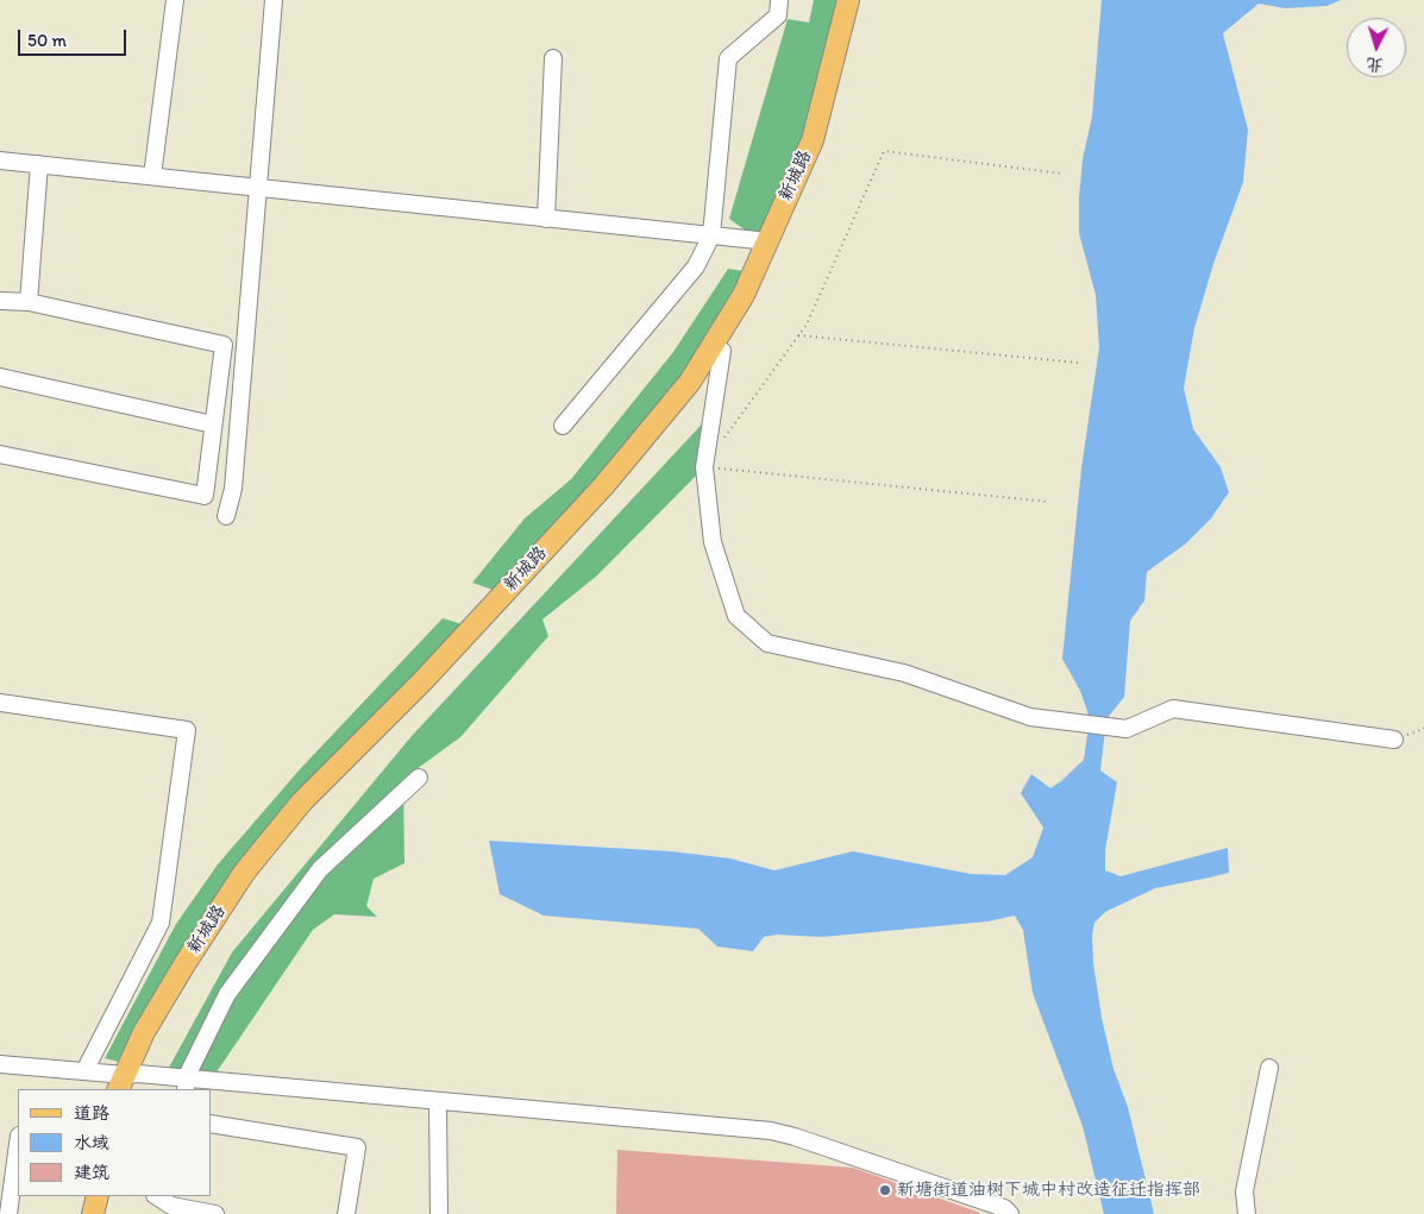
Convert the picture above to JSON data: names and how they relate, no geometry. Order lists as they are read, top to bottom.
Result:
{
  "streets": {
    "main road": ["新城路"]
  },
  "places": ["新塘街道油树下城中村改造征迁指挥部"],
  "legend": ["道路", "水域", "建筑"],
  "scale_bar": "50 m",
  "north": "bottom"
}
